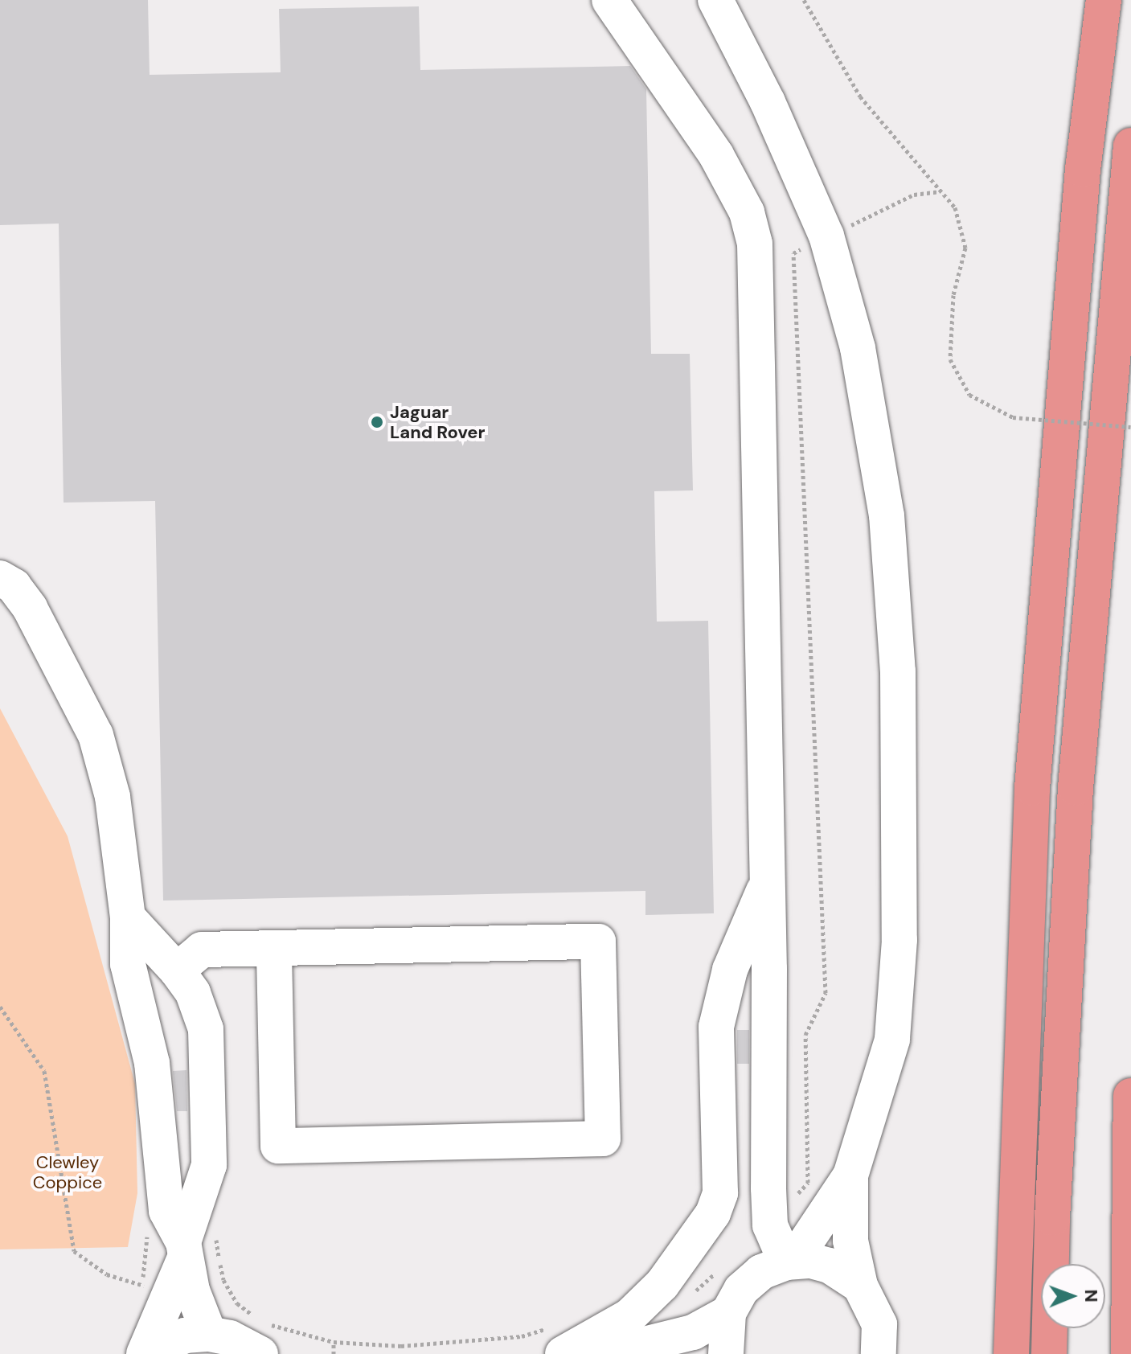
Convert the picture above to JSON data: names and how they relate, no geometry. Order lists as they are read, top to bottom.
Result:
{
  "parks": ["Clewley Coppice"],
  "places": ["Jaguar Land Rover"],
  "north": "right"
}
